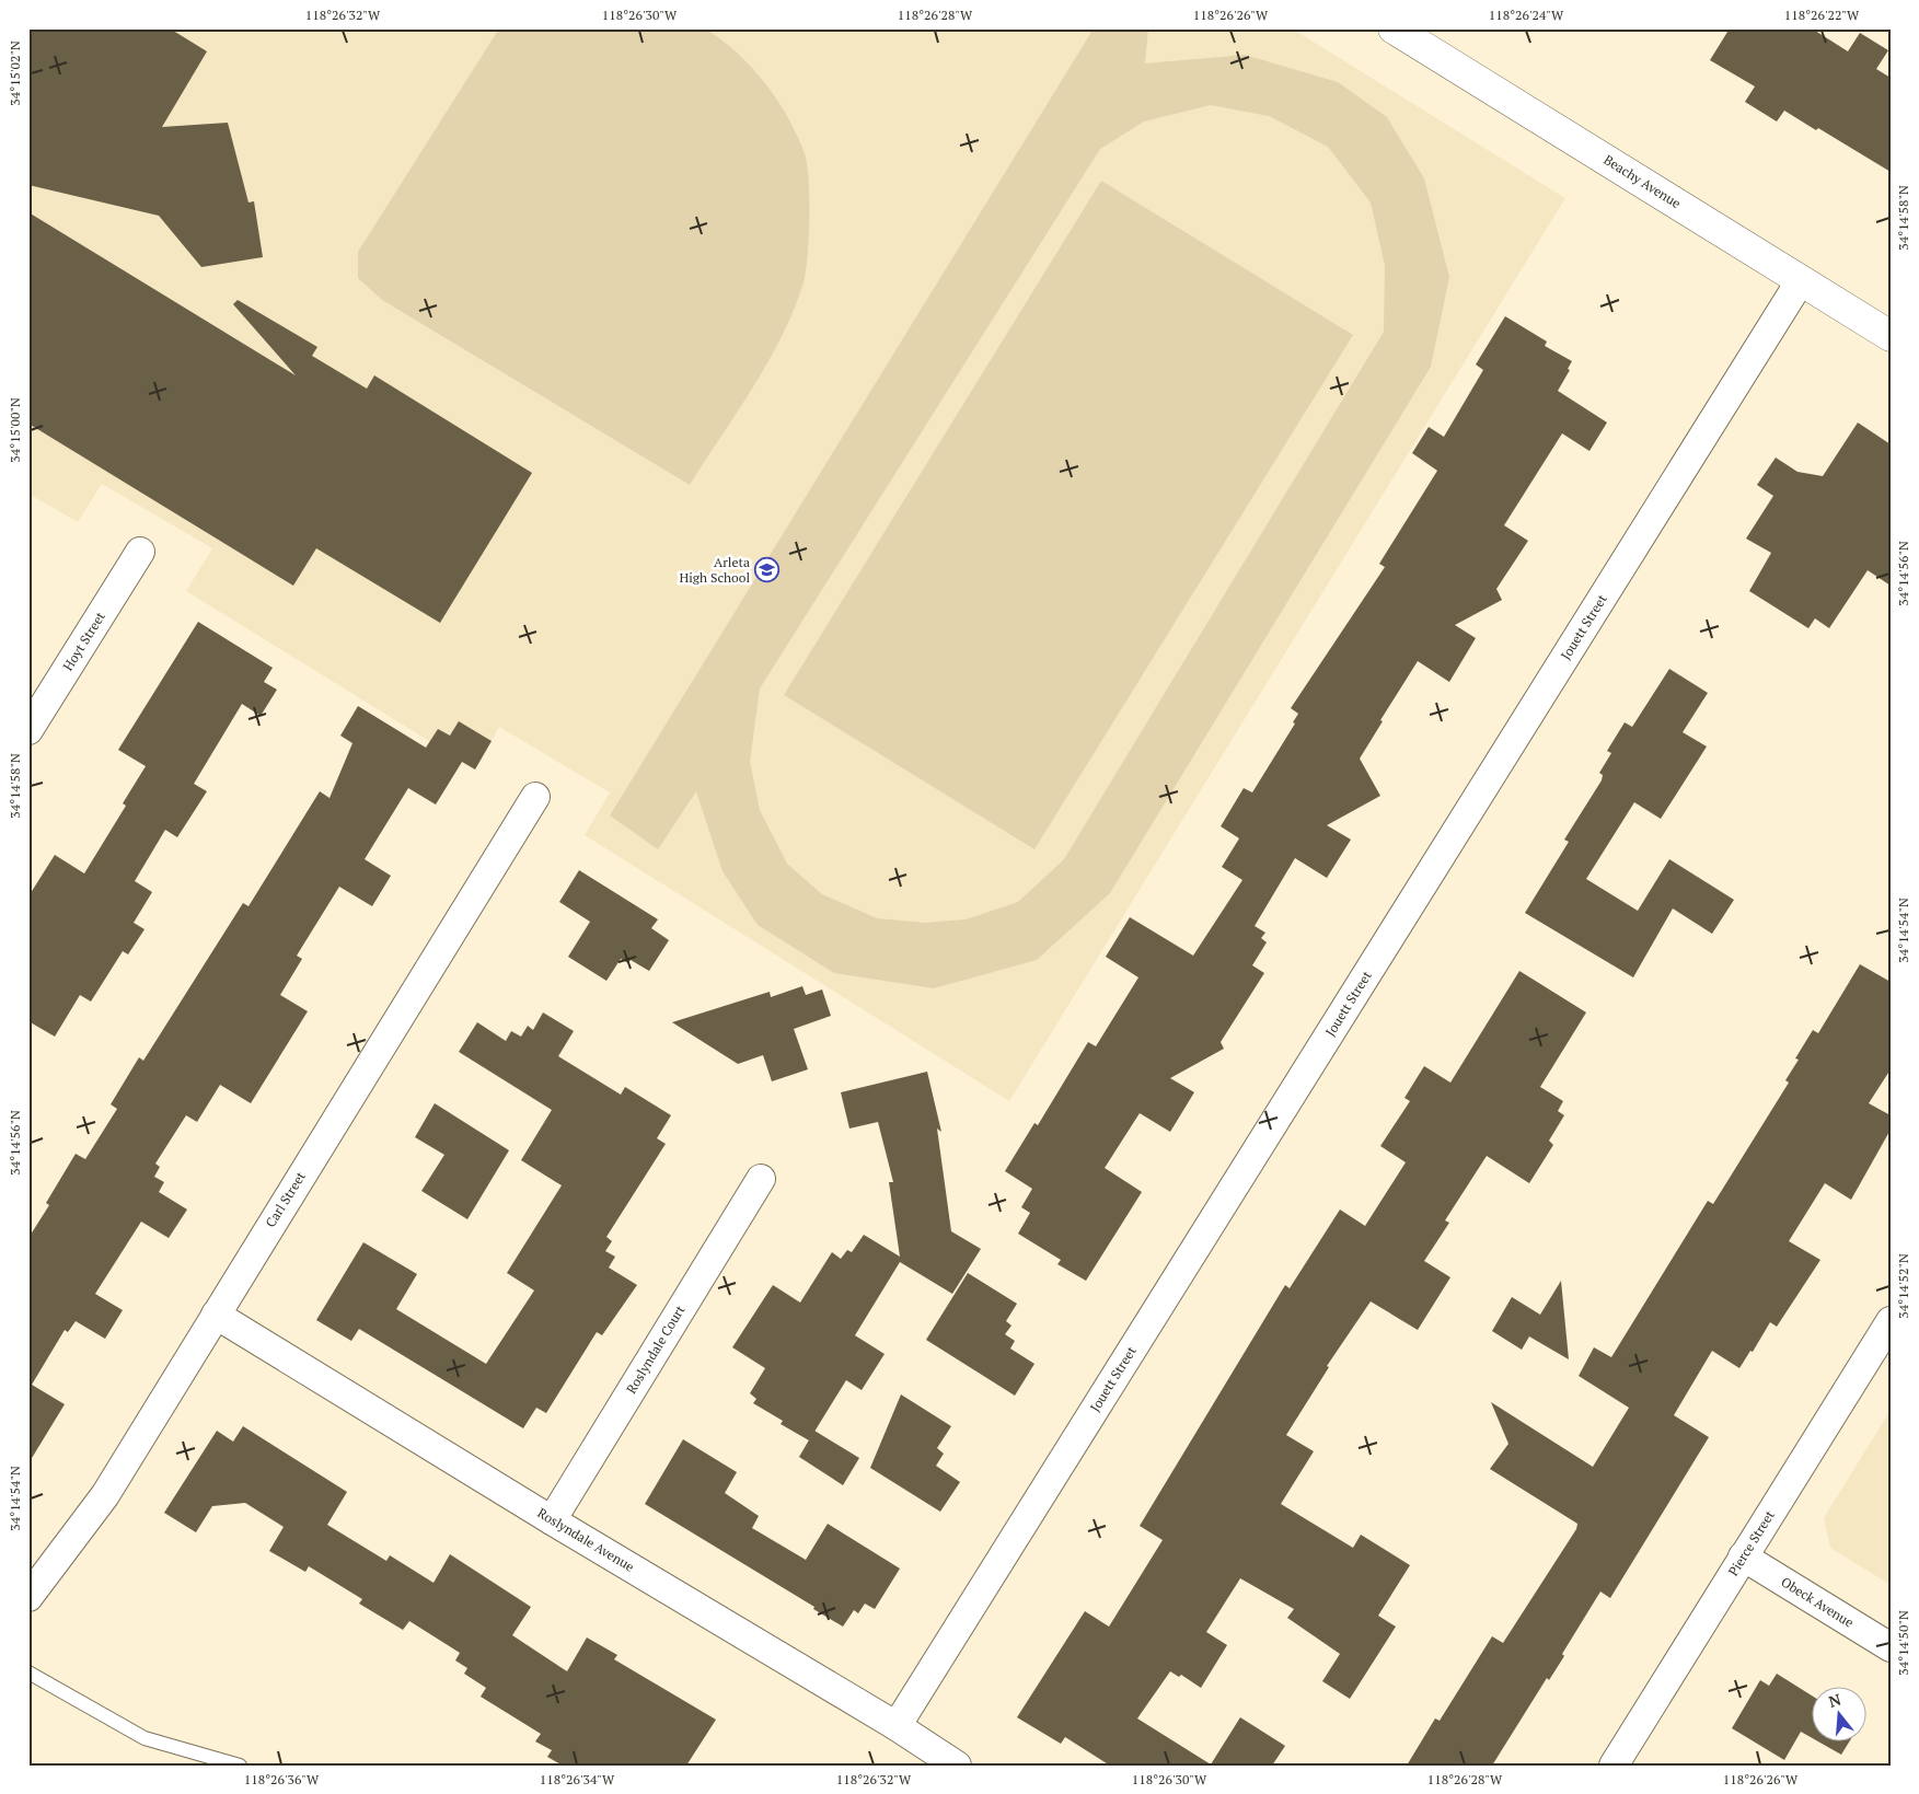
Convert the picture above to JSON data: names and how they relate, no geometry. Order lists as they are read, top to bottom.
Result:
{
  "streets": {
    "street": [
      "Beachy Avenue",
      "Jouett Street",
      "Hoyt Street",
      "Carl Street",
      "Roslyndale Court",
      "Roslyndale Avenue",
      "Pierce Street",
      "Obeck Avenue"
    ]
  },
  "crossings": [
    ["Beachy Avenue", "Jouett Street"],
    ["Jouett Street", "Roslyndale Avenue"],
    ["Carl Street", "Roslyndale Avenue"],
    ["Roslyndale Court", "Roslyndale Avenue"],
    ["Pierce Street", "Obeck Avenue"]
  ],
  "places": {
    "school or university": ["Arleta High School"]
  },
  "north": "top",
  "coordinates": [
    "118°26'32\"W",
    "118°26'30\"W",
    "118°26'28\"W",
    "118°26'26\"W",
    "118°26'24\"W",
    "118°26'22\"W",
    "34°15'02\"N",
    "34°14'58\"N",
    "34°15'00\"N",
    "34°14'56\"N",
    "34°14'54\"N",
    "34°14'52\"N",
    "34°14'50\"N",
    "118°26'36\"W",
    "118°26'34\"W"
  ]
}
